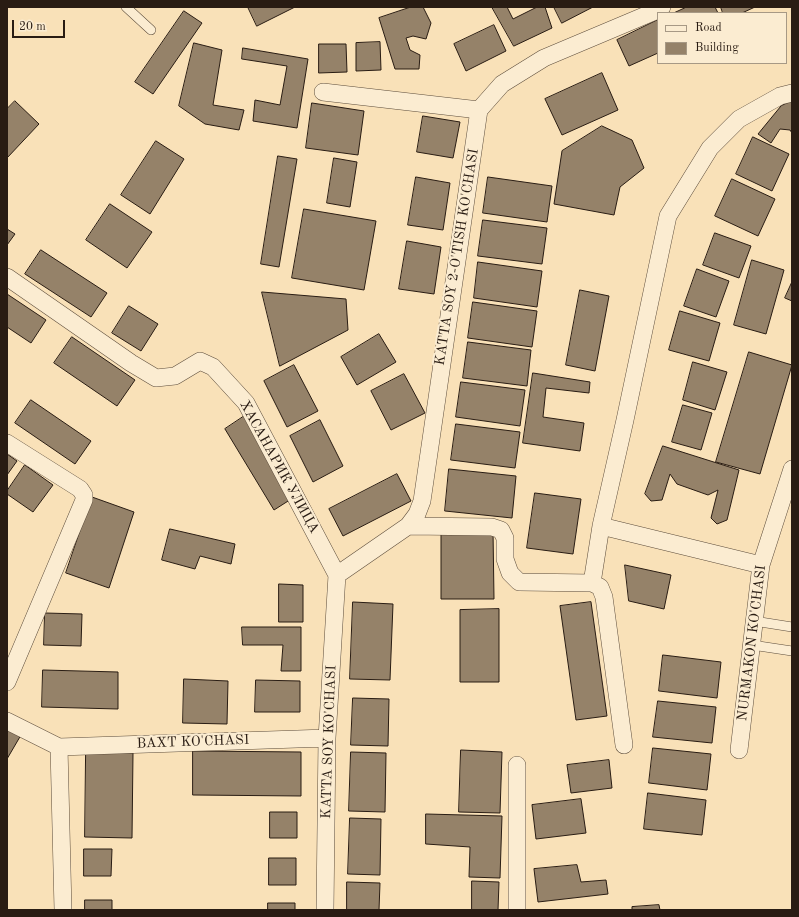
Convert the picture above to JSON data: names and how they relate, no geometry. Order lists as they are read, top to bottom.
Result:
{
  "streets": {
    "street": [
      "KATTA SOY 2-O'TISH KO'CHASI",
      "ХАСАНАРИК УЛИЦА",
      "NURMAKON KO'CHASI",
      "BAXT KO'CHASI",
      "KATTA SOY KO'CHASI"
    ]
  },
  "crossings": [
    ["KATTA SOY 2-O'TISH KO'CHASI", "ХАСАНАРИК УЛИЦА"],
    ["KATTA SOY 2-O'TISH KO'CHASI", "KATTA SOY KO'CHASI"],
    ["ХАСАНАРИК УЛИЦА", "KATTA SOY KO'CHASI"],
    ["BAXT KO'CHASI", "KATTA SOY KO'CHASI"]
  ],
  "legend": ["Road", "Building"],
  "scale_bar": "20 m"
}
